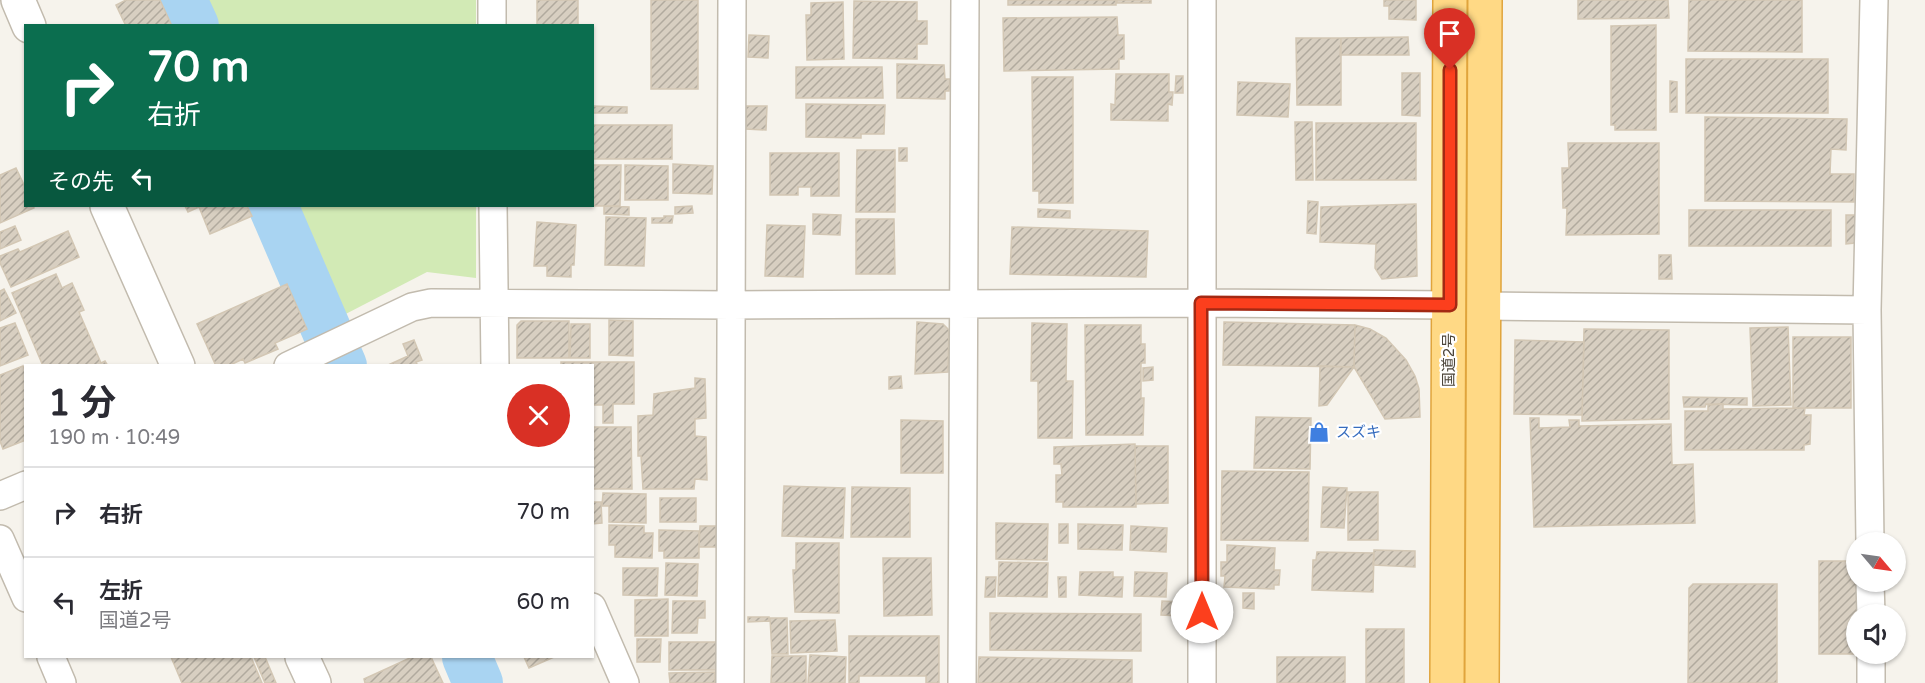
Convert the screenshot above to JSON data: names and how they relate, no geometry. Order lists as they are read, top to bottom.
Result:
{
  "streets": {
    "highway": ["国道2号"]
  },
  "places": {
    "shop": ["スズキ"]
  },
  "north": "bottom right",
  "page": {
    "turn": ["70 m", "右折"],
    "then": "その先",
    "heading": ["1 分", "190 m · 10:49"],
    "list": [
      {
        "name": "右折",
        "value": "70 m"
      },
      {
        "name": "左折",
        "note": "国道2号",
        "value": "60 m"
      }
    ]
  }
}
